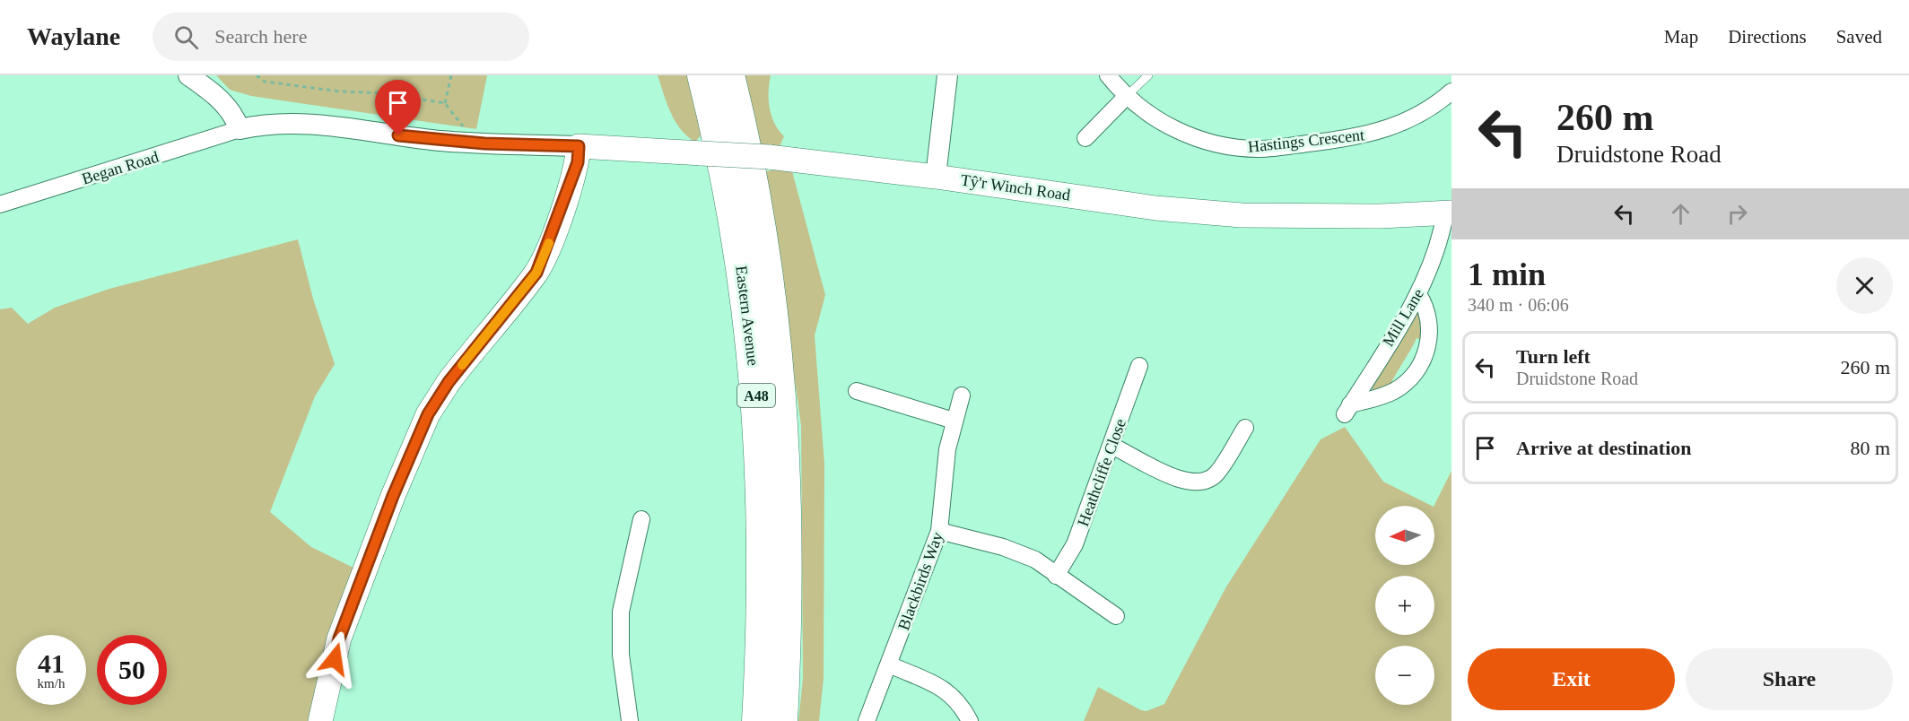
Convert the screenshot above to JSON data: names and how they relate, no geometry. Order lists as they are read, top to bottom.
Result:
{
  "streets": {
    "highway": ["Eastern Avenue", "A48"],
    "main road": ["Tŷ'r Winch Road"],
    "street": [
      "Hastings Crescent",
      "Began Road",
      "Mill Lane",
      "Heathcliffe Close",
      "Blackbirds Way"
    ]
  },
  "crossings": [
    ["Tŷ'r Winch Road", "Mill Lane"]
  ],
  "north": "left",
  "page": {
    "header": "Waylane",
    "search": "Search here",
    "nav": ["Map", "Directions", "Saved"],
    "turn": ["260 m", "Druidstone Road"],
    "heading": ["1 min", "340 m · 06:06"],
    "list": [
      {
        "name": "Turn left",
        "note": "Druidstone Road",
        "value": "260 m"
      },
      {
        "name": "Arrive at destination",
        "value": "80 m"
      }
    ],
    "map_buttons": ["+", "−"],
    "speed": "41 km/h",
    "limit": "50",
    "buttons": ["Exit", "Share"]
  }
}
